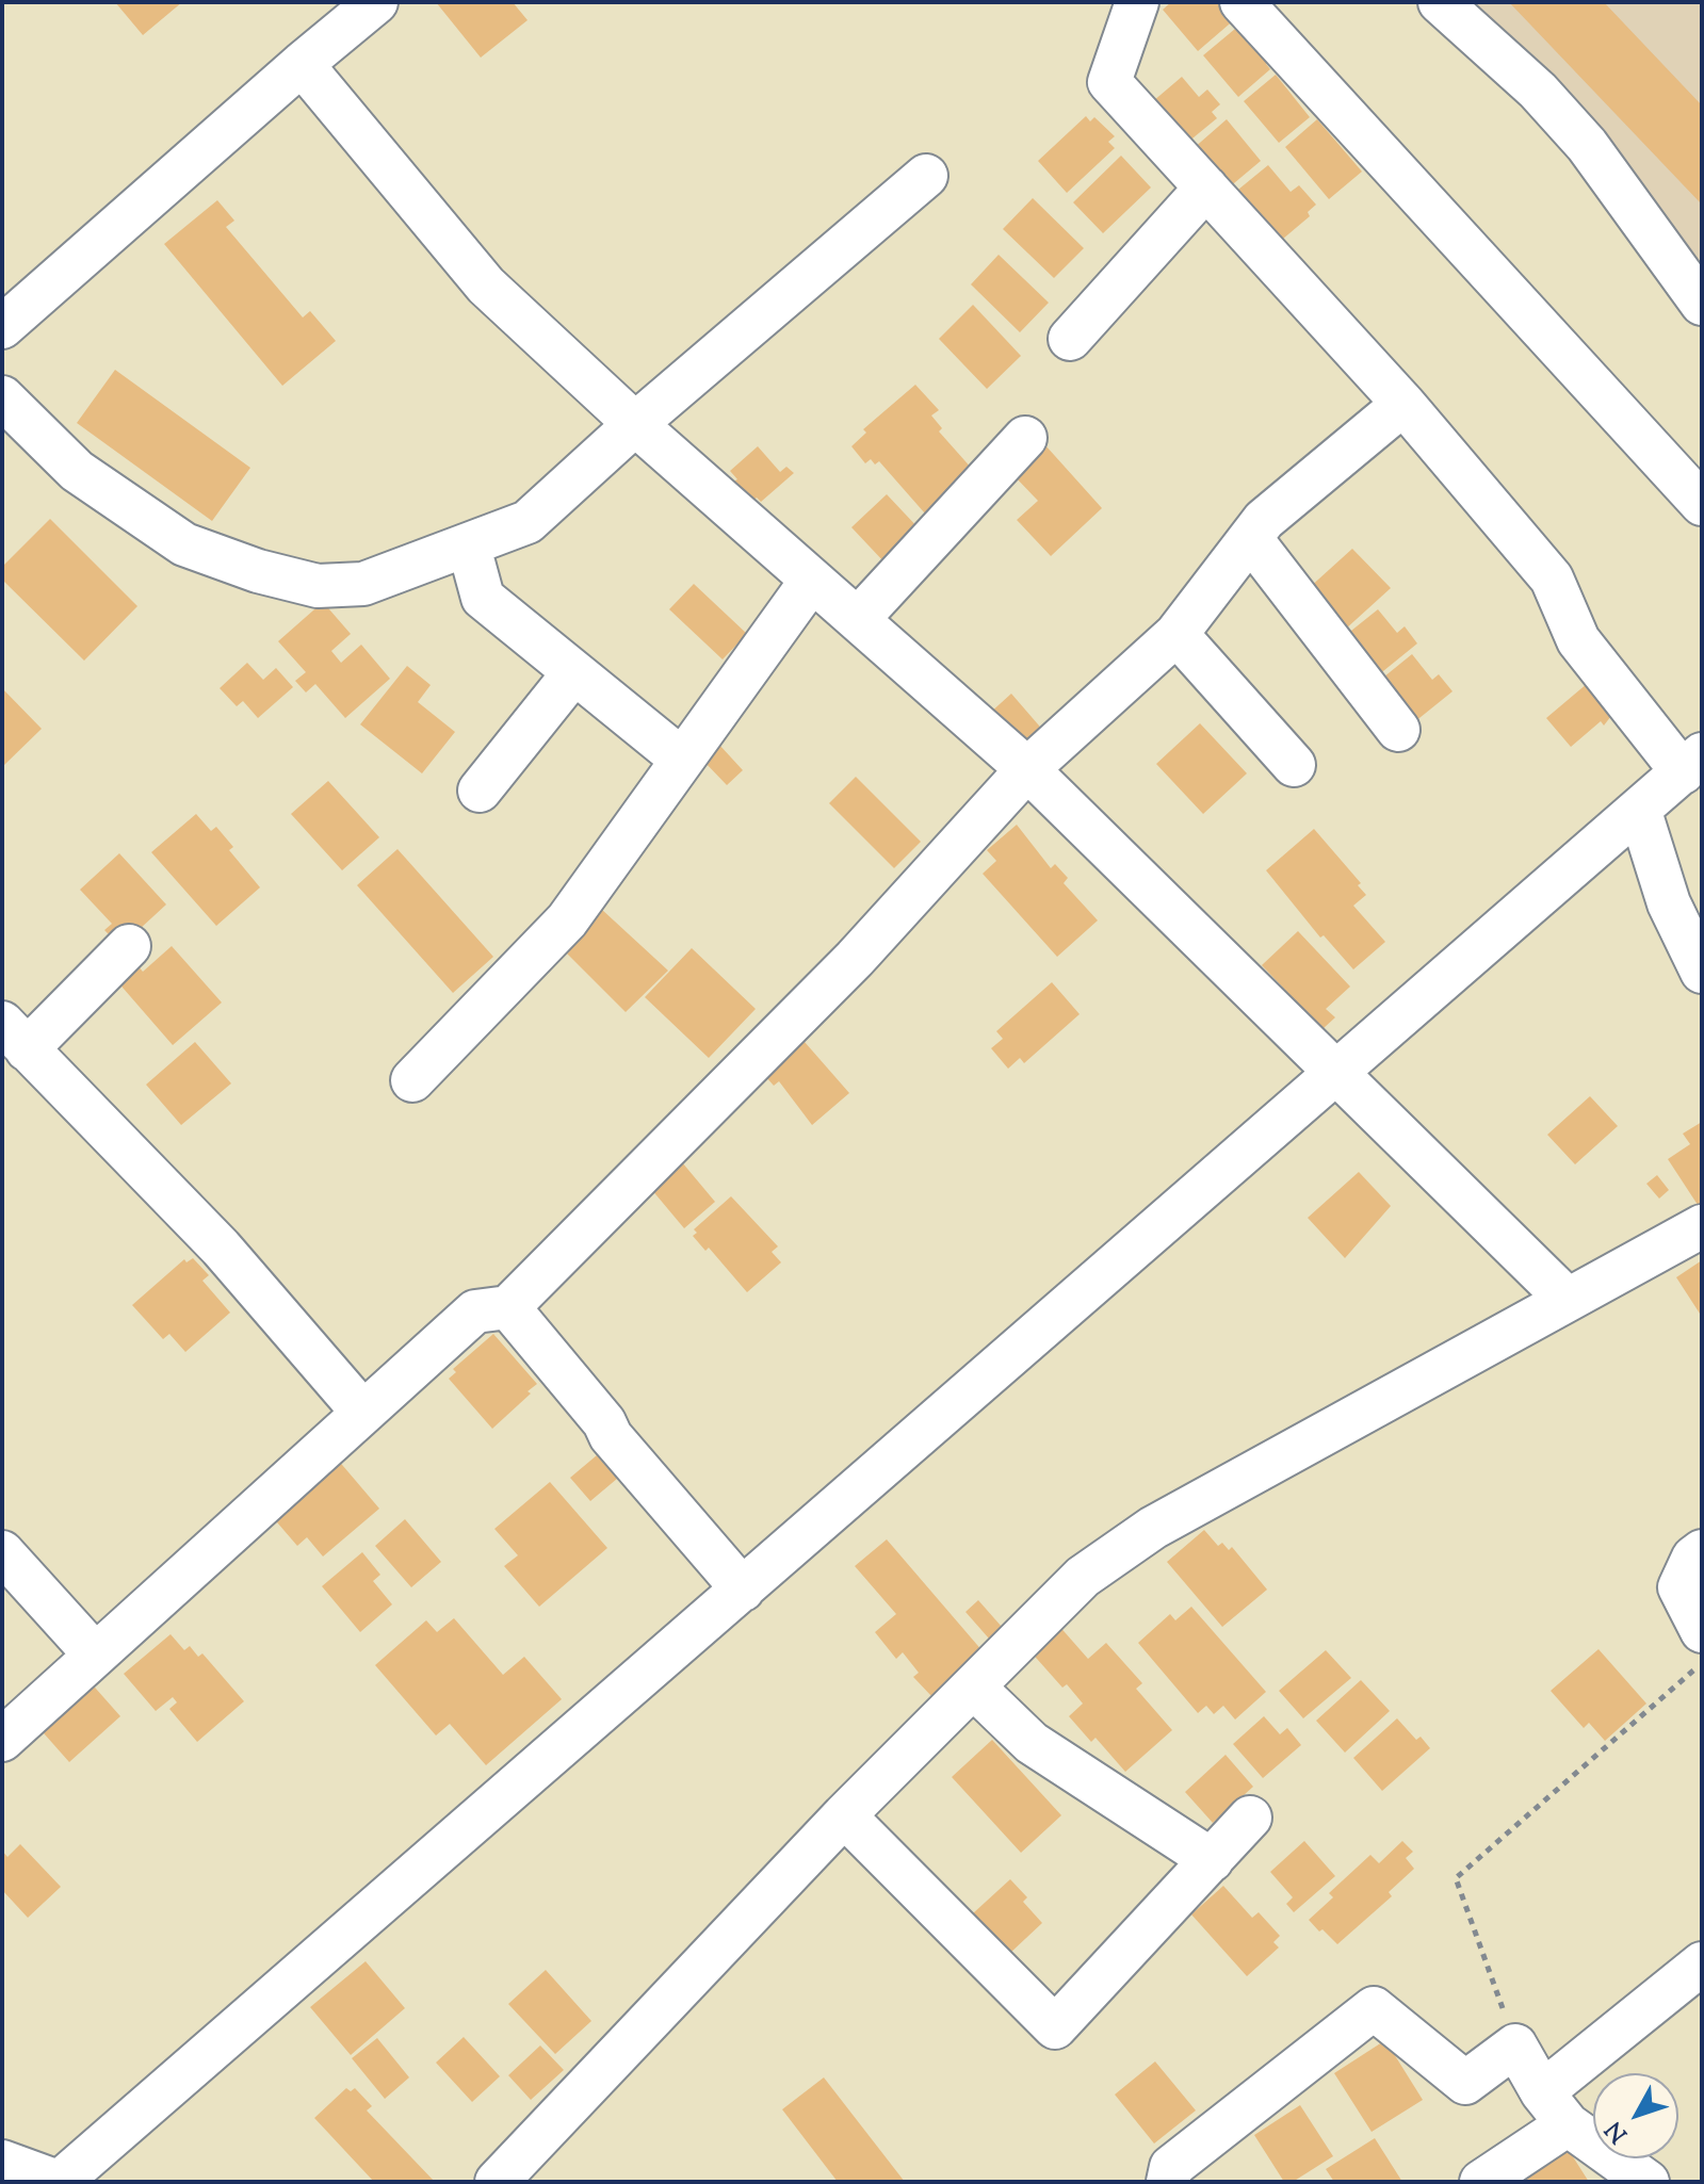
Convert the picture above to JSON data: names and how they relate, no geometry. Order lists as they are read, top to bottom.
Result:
{
  "north": "bottom left"
}
